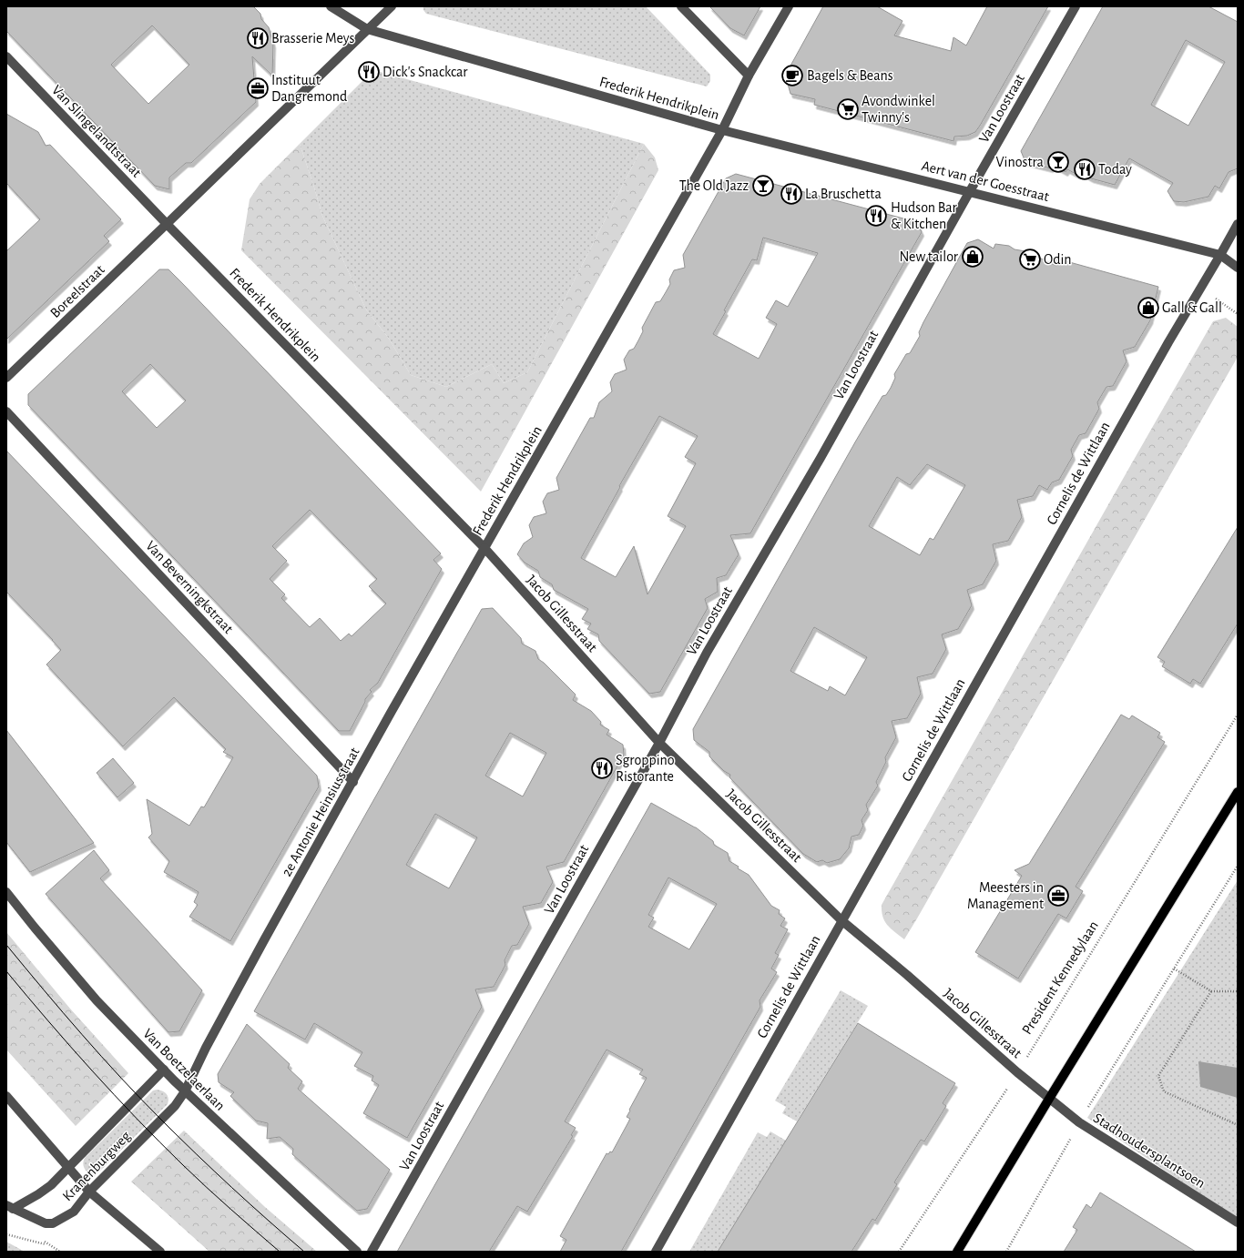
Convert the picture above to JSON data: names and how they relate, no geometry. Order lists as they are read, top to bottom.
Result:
{
  "streets": {
    "street": [
      "Frederik Hendrikplein",
      "Van Loostraat",
      "Van Slingelandtstraat",
      "Aert van der Goesstraat",
      "Boreelstraat",
      "Cornelis de Wittlaan",
      "Van Beverningkstraat",
      "Jacob Gillesstraat",
      "2e Antonie Heinsiusstraat",
      "Van Boetzelaerlaan",
      "Stadhoudersplantsoen",
      "Kranenburgweg"
    ],
    "path": ["President Kennedylaan"]
  },
  "crossings": [
    ["Frederik Hendrikplein", "Van Slingelandtstraat"],
    ["Frederik Hendrikplein", "Aert van der Goesstraat"],
    ["Frederik Hendrikplein", "Boreelstraat"],
    ["Frederik Hendrikplein", "Jacob Gillesstraat"],
    ["Frederik Hendrikplein", "2e Antonie Heinsiusstraat"],
    ["Van Loostraat", "Aert van der Goesstraat"],
    ["Van Loostraat", "Jacob Gillesstraat"],
    ["Van Slingelandtstraat", "Boreelstraat"],
    ["Aert van der Goesstraat", "Cornelis de Wittlaan"],
    ["Cornelis de Wittlaan", "Jacob Gillesstraat"],
    ["Van Beverningkstraat", "2e Antonie Heinsiusstraat"],
    ["Jacob Gillesstraat", "2e Antonie Heinsiusstraat"],
    ["Jacob Gillesstraat", "President Kennedylaan"],
    ["Jacob Gillesstraat", "Stadhoudersplantsoen"],
    ["2e Antonie Heinsiusstraat", "Van Boetzelaerlaan"],
    ["2e Antonie Heinsiusstraat", "Kranenburgweg"],
    ["Van Boetzelaerlaan", "Kranenburgweg"]
  ],
  "places": {
    "restaurant": [
      "Brasserie Meys",
      "Dick's Snackcar",
      "Today",
      "La Bruschetta",
      "Hudson Bar & Kitchen",
      "Sgroppino Ristorante"
    ],
    "cafe": ["Bagels & Beans"],
    "office": ["Instituut Dangremond", "Meesters in Management"],
    "supermarket": ["Avondwinkel Twinny's", "Odin"],
    "bar": ["Vinostra", "The Old Jazz"],
    "shop": ["New tailor", "Gall & Gall"]
  }
}
